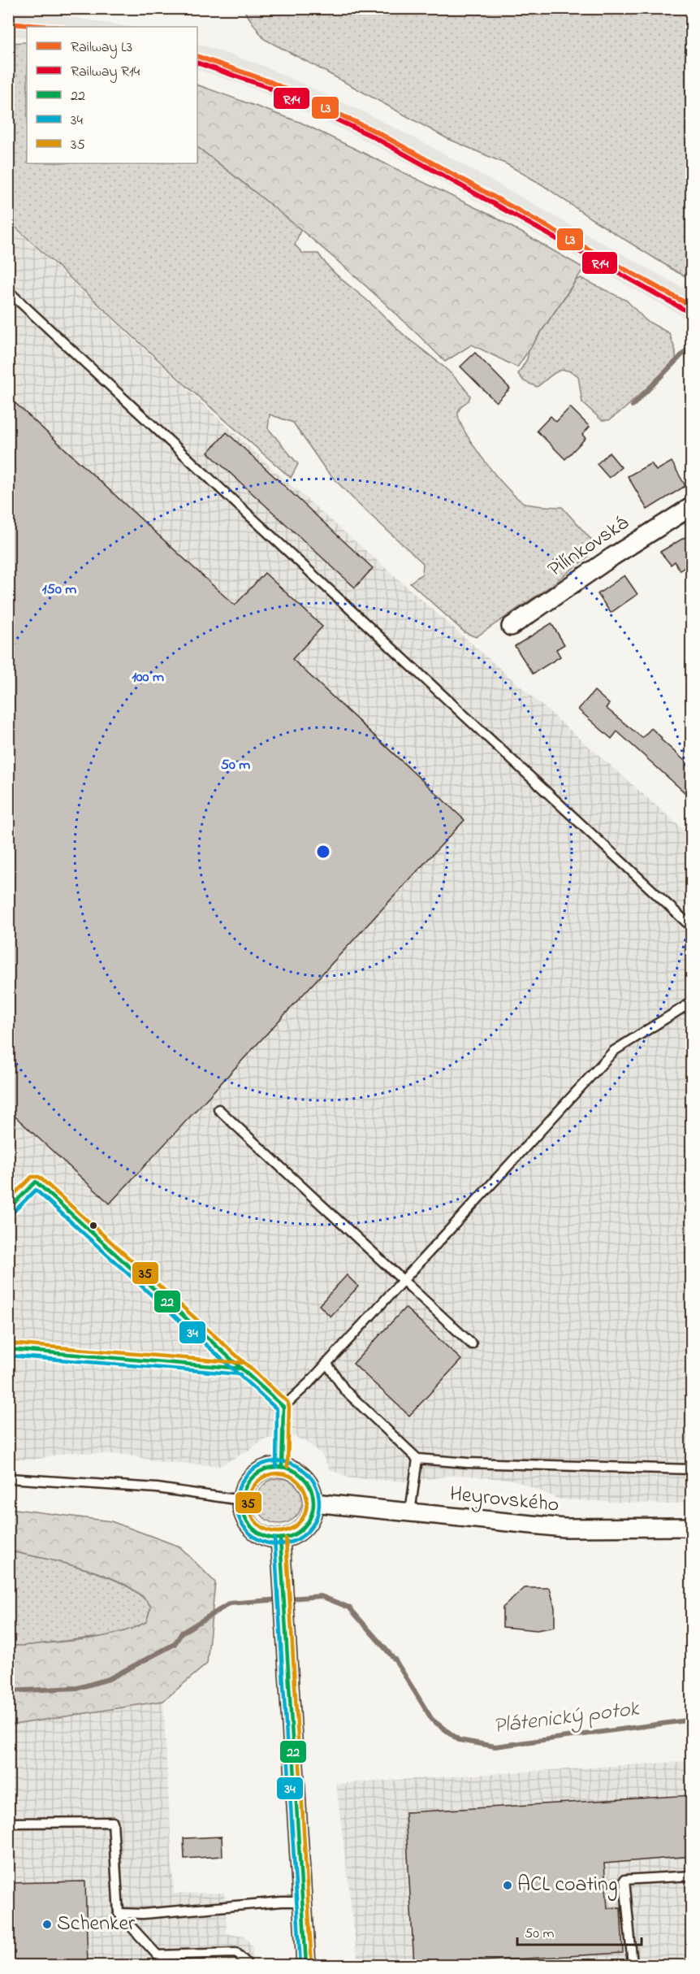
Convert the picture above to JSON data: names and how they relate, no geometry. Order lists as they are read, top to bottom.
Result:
{
  "streets": {
    "street": ["Pilínkovská", "Heyrovského"]
  },
  "water": ["Plátenický potok"],
  "places": ["ACL coating", "Schenker"],
  "lines": [
    "rail line L3",
    "rail line R14",
    "transit line 35",
    "transit line 22",
    "transit line 34"
  ],
  "legend": [
    "Railway L3",
    "Railway R14",
    "22",
    "34",
    "35"
  ],
  "scale_bar": "50 m",
  "rings": ["150 m", "100 m", "50 m"]
}
